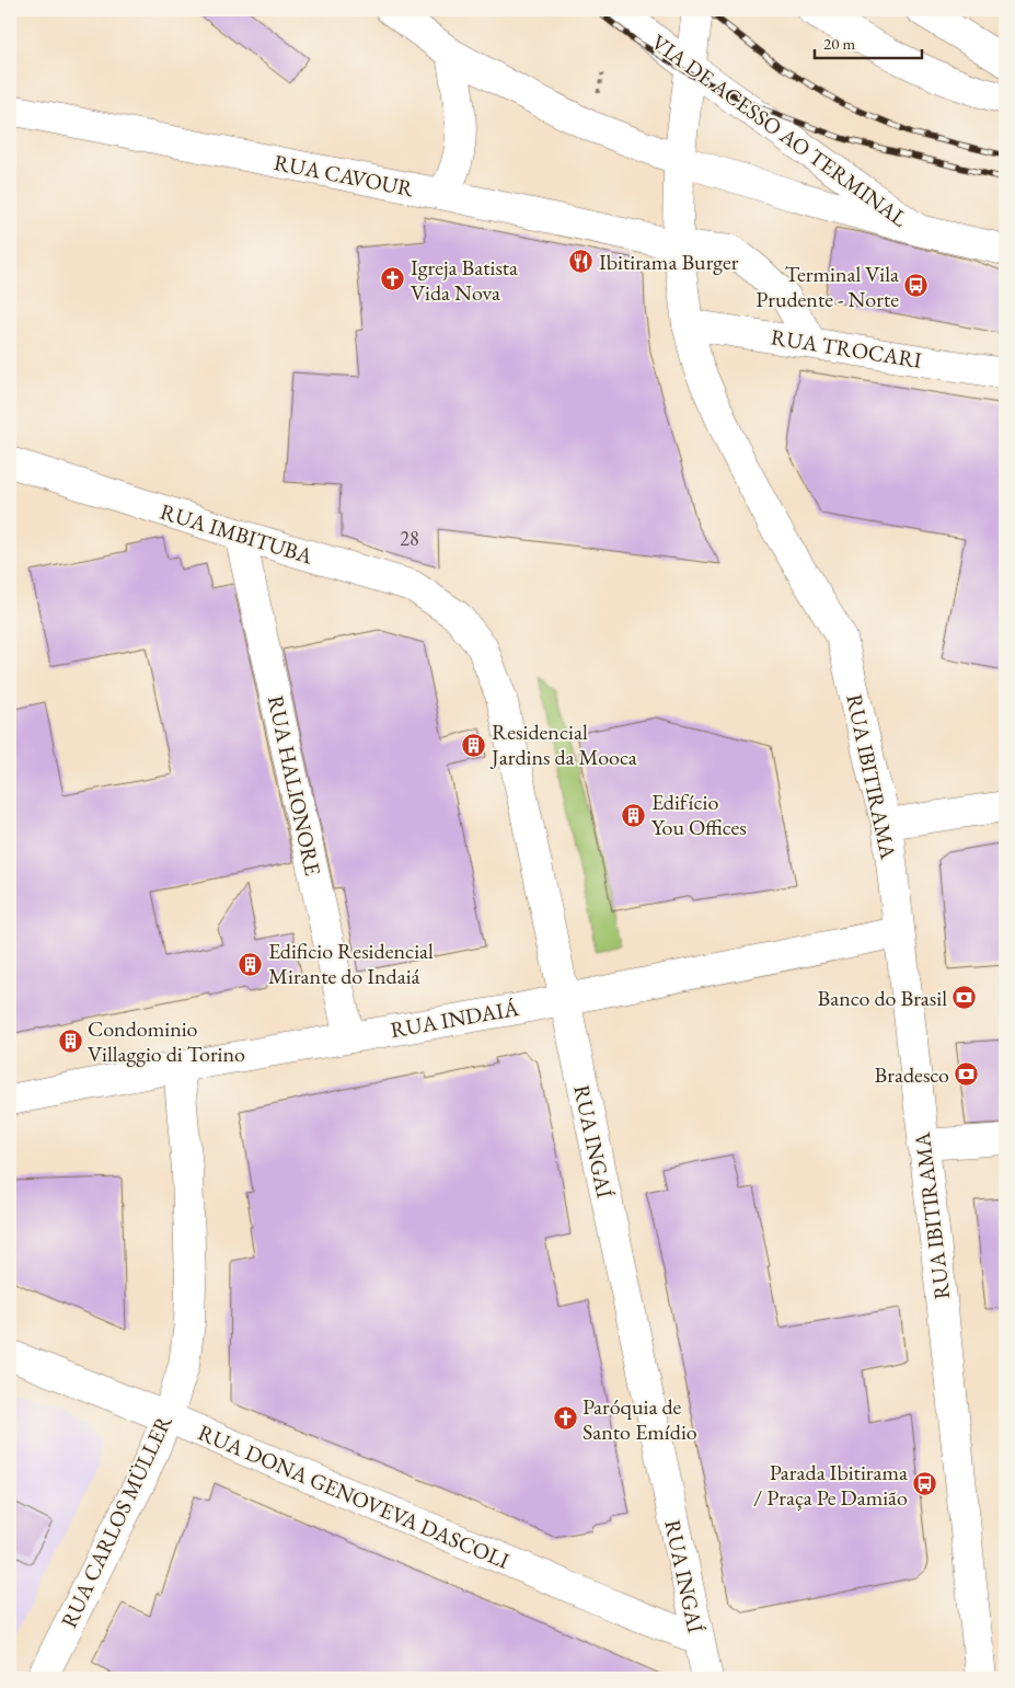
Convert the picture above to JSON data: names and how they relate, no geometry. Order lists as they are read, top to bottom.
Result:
{
  "streets": {
    "main road": [
      "VIA DE ACESSO AO TERMINAL",
      "RUA CAVOUR",
      "RUA TROCARI",
      "RUA IMBITUBA",
      "RUA IBITIRAMA",
      "RUA HALIONORE",
      "RUA INDAIÁ",
      "RUA INGAÍ",
      "RUA DONA GENOVEVA DASCOLI",
      "RUA CARLOS MÜLLER"
    ]
  },
  "crossings": [
    ["VIA DE ACESSO AO TERMINAL", "RUA IBITIRAMA"],
    ["RUA CAVOUR", "RUA TROCARI"],
    ["RUA CAVOUR", "RUA IBITIRAMA"],
    ["RUA TROCARI", "RUA IBITIRAMA"],
    ["RUA IMBITUBA", "RUA HALIONORE"],
    ["RUA IMBITUBA", "RUA INGAÍ"],
    ["RUA IBITIRAMA", "RUA INDAIÁ"],
    ["RUA HALIONORE", "RUA INDAIÁ"],
    ["RUA INDAIÁ", "RUA INGAÍ"],
    ["RUA INDAIÁ", "RUA CARLOS MÜLLER"],
    ["RUA INGAÍ", "RUA DONA GENOVEVA DASCOLI"],
    ["RUA DONA GENOVEVA DASCOLI", "RUA CARLOS MÜLLER"]
  ],
  "places": {
    "restaurant": ["Ibitirama Burger"],
    "church": ["Igreja Batista Vida Nova", "Paróquia de Santo Emídio"],
    "bus stop": ["Terminal Vila Prudente - Norte", "Parada Ibitirama / Praça Pe Damião"],
    "building": [
      "Residencial Jardins da Mooca",
      "Edifício You Offices",
      "Edificio Residencial Mirante do Indaiá",
      "Condominio Villaggio di Torino"
    ],
    "bank": ["Banco do Brasil", "Bradesco"]
  },
  "house_numbers": ["28"],
  "scale_bar": "20 m"
}
